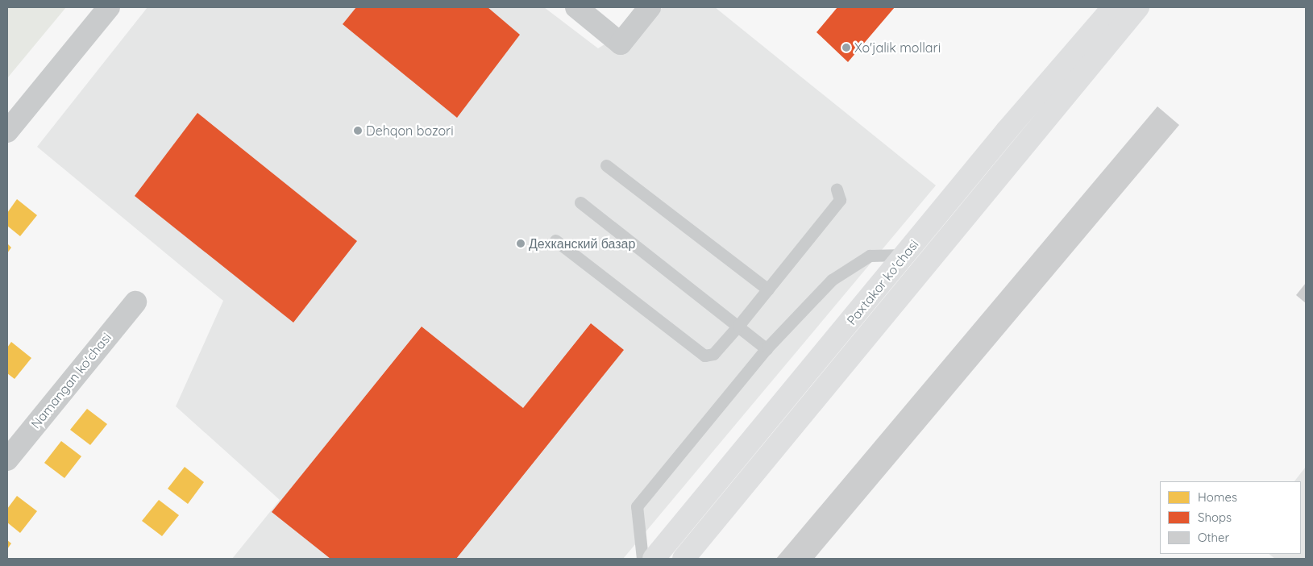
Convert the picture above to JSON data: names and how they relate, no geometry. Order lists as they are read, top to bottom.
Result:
{
  "streets": {
    "main road": ["Paxtakor ko'chasi"],
    "street": ["Namangan ko'chasi"]
  },
  "places": ["Xo'jalik mollari", "Dehqon bozori", "Дехканский базар"],
  "legend": ["Homes", "Shops", "Other"]
}
